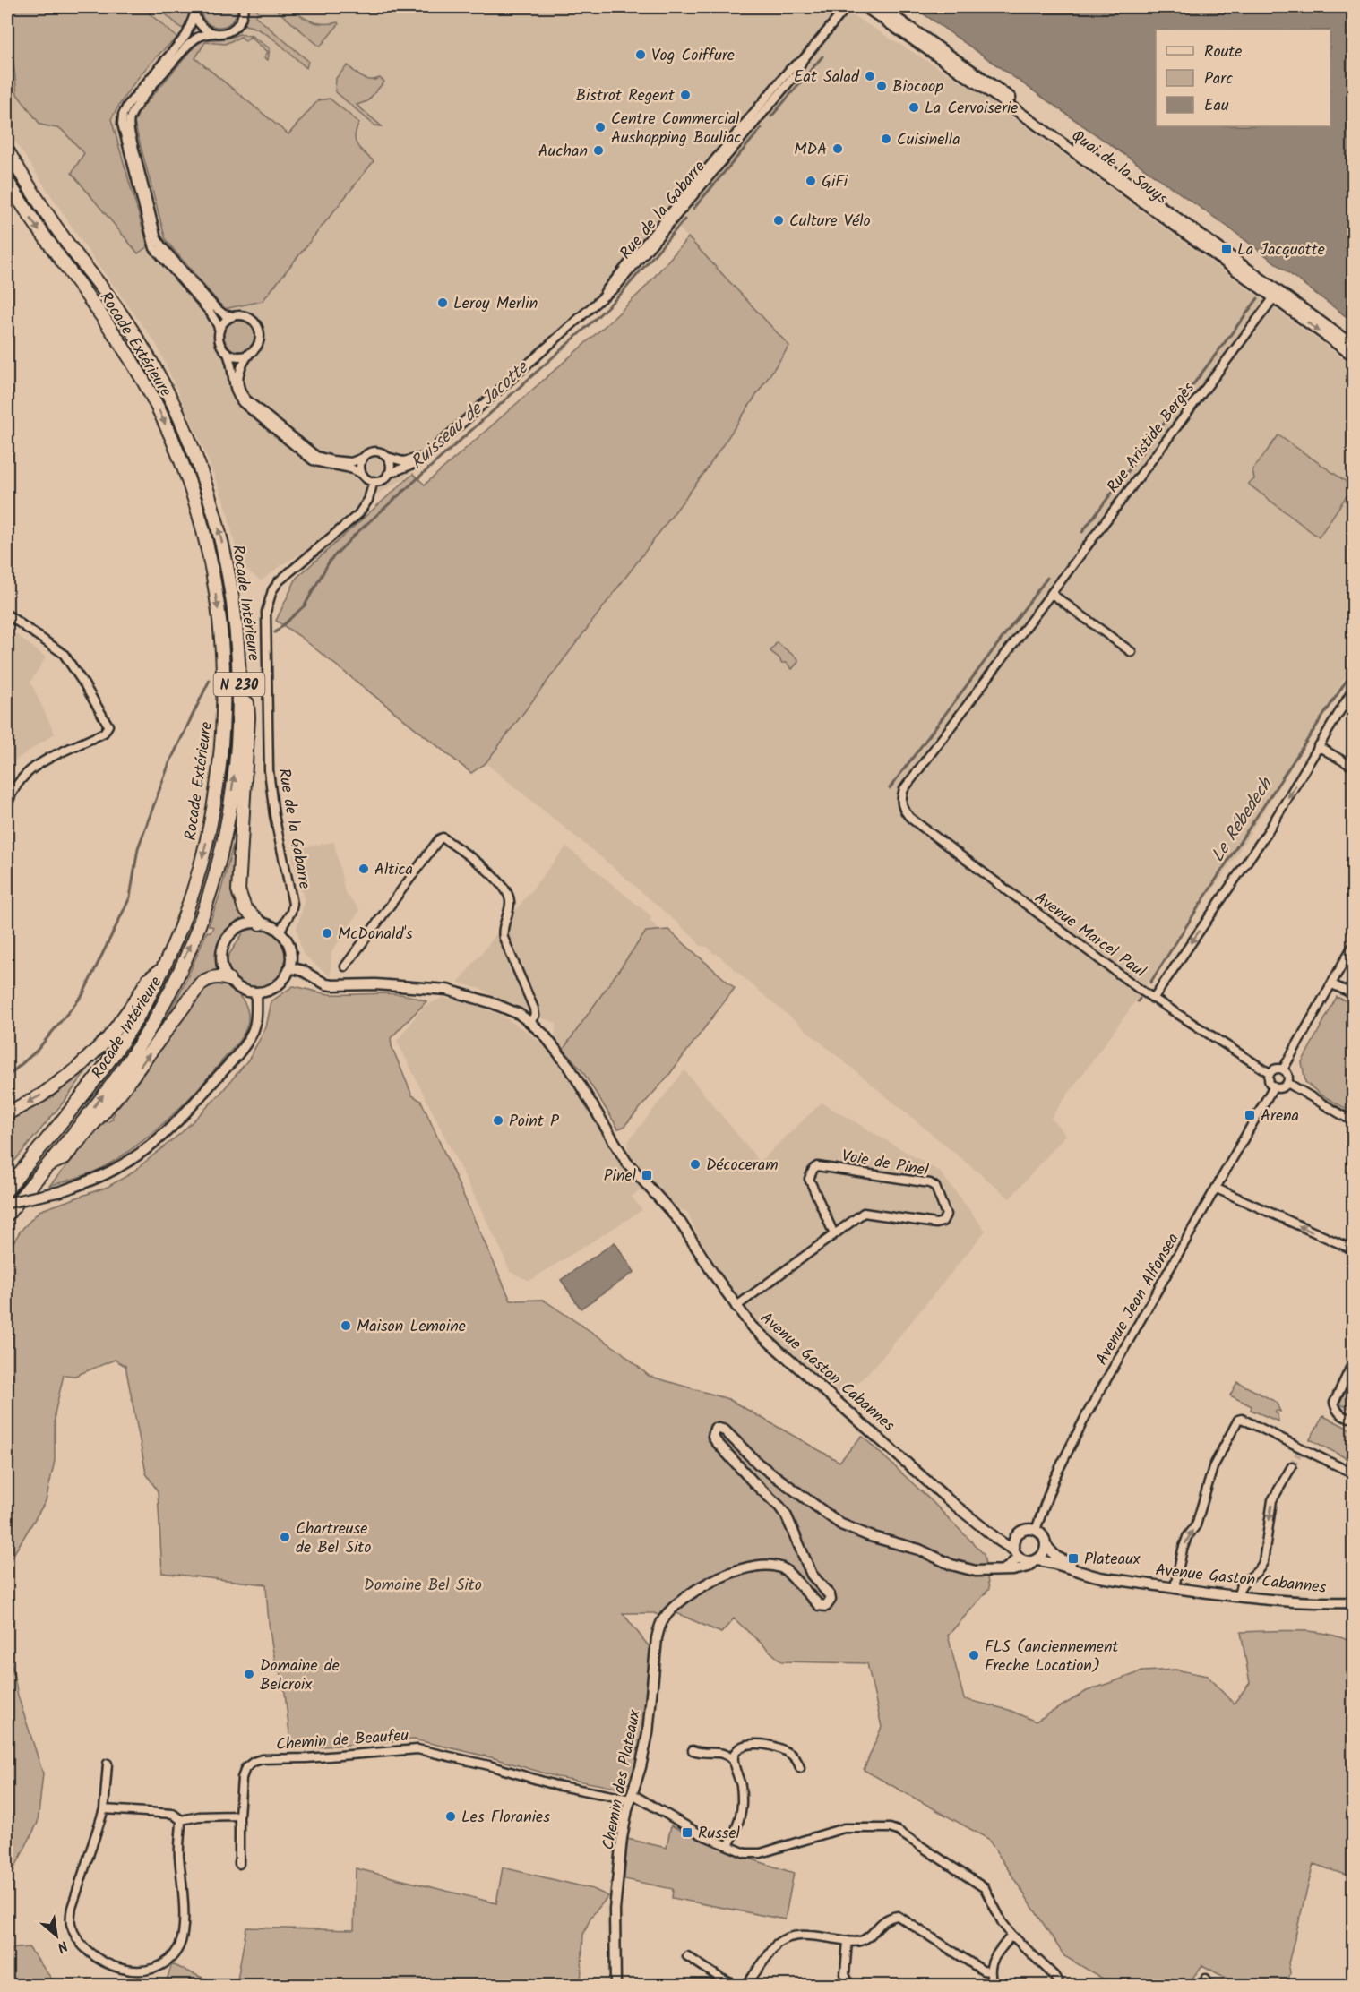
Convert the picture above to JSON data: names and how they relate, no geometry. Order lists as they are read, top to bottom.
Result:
{
  "streets": {
    "highway": ["Rocade Extérieure", "Rocade Intérieure", "N 230"],
    "main road": ["Quai de la Souys", "Avenue Gaston Cabannes", "Chemin des Plateaux"],
    "street": [
      "Rue de la Gabarre",
      "Rue Aristide Bergès",
      "Avenue Marcel Paul",
      "Voie de Pinel",
      "Avenue Jean Alfonsea",
      "Chemin de Beaufeu"
    ]
  },
  "crossings": [
    ["Quai de la Souys", "Rue Aristide Bergès"],
    ["Rue de la Gabarre", "Avenue Gaston Cabannes"],
    ["Rue Aristide Bergès", "Avenue Marcel Paul"],
    ["Avenue Marcel Paul", "Avenue Jean Alfonsea"],
    ["Voie de Pinel", "Avenue Gaston Cabannes"],
    ["Avenue Jean Alfonsea", "Avenue Gaston Cabannes"],
    ["Avenue Jean Alfonsea", "Chemin des Plateaux"],
    ["Avenue Gaston Cabannes", "Chemin des Plateaux"],
    ["Chemin de Beaufeu", "Chemin des Plateaux"]
  ],
  "one_way": ["Rocade Intérieure"],
  "water": ["Ruisseau de Jacotte", "Le Rébedech"],
  "parks": ["Domaine Bel Sito"],
  "places": {
    "other": [
      "Vog Coiffure",
      "Eat Salad",
      "Biocoop",
      "Bistrot Regent",
      "La Cervoiserie",
      "Centre Commercial Aushopping Bouliac",
      "Cuisinella",
      "MDA",
      "Auchan",
      "GiFi",
      "Culture Vélo",
      "Leroy Merlin",
      "Altica",
      "McDonald's",
      "Point P",
      "Décoceram",
      "Maison Lemoine",
      "Chartreuse de Bel Sito",
      "FLS (anciennement Freche Location)",
      "Domaine de Belcroix",
      "Les Floranies"
    ],
    "transit": [
      "La Jacquotte",
      "Arena",
      "Pinel",
      "Plateaux",
      "Russel"
    ]
  },
  "legend": ["Route", "Parc", "Eau"],
  "north": "bottom right"
}
